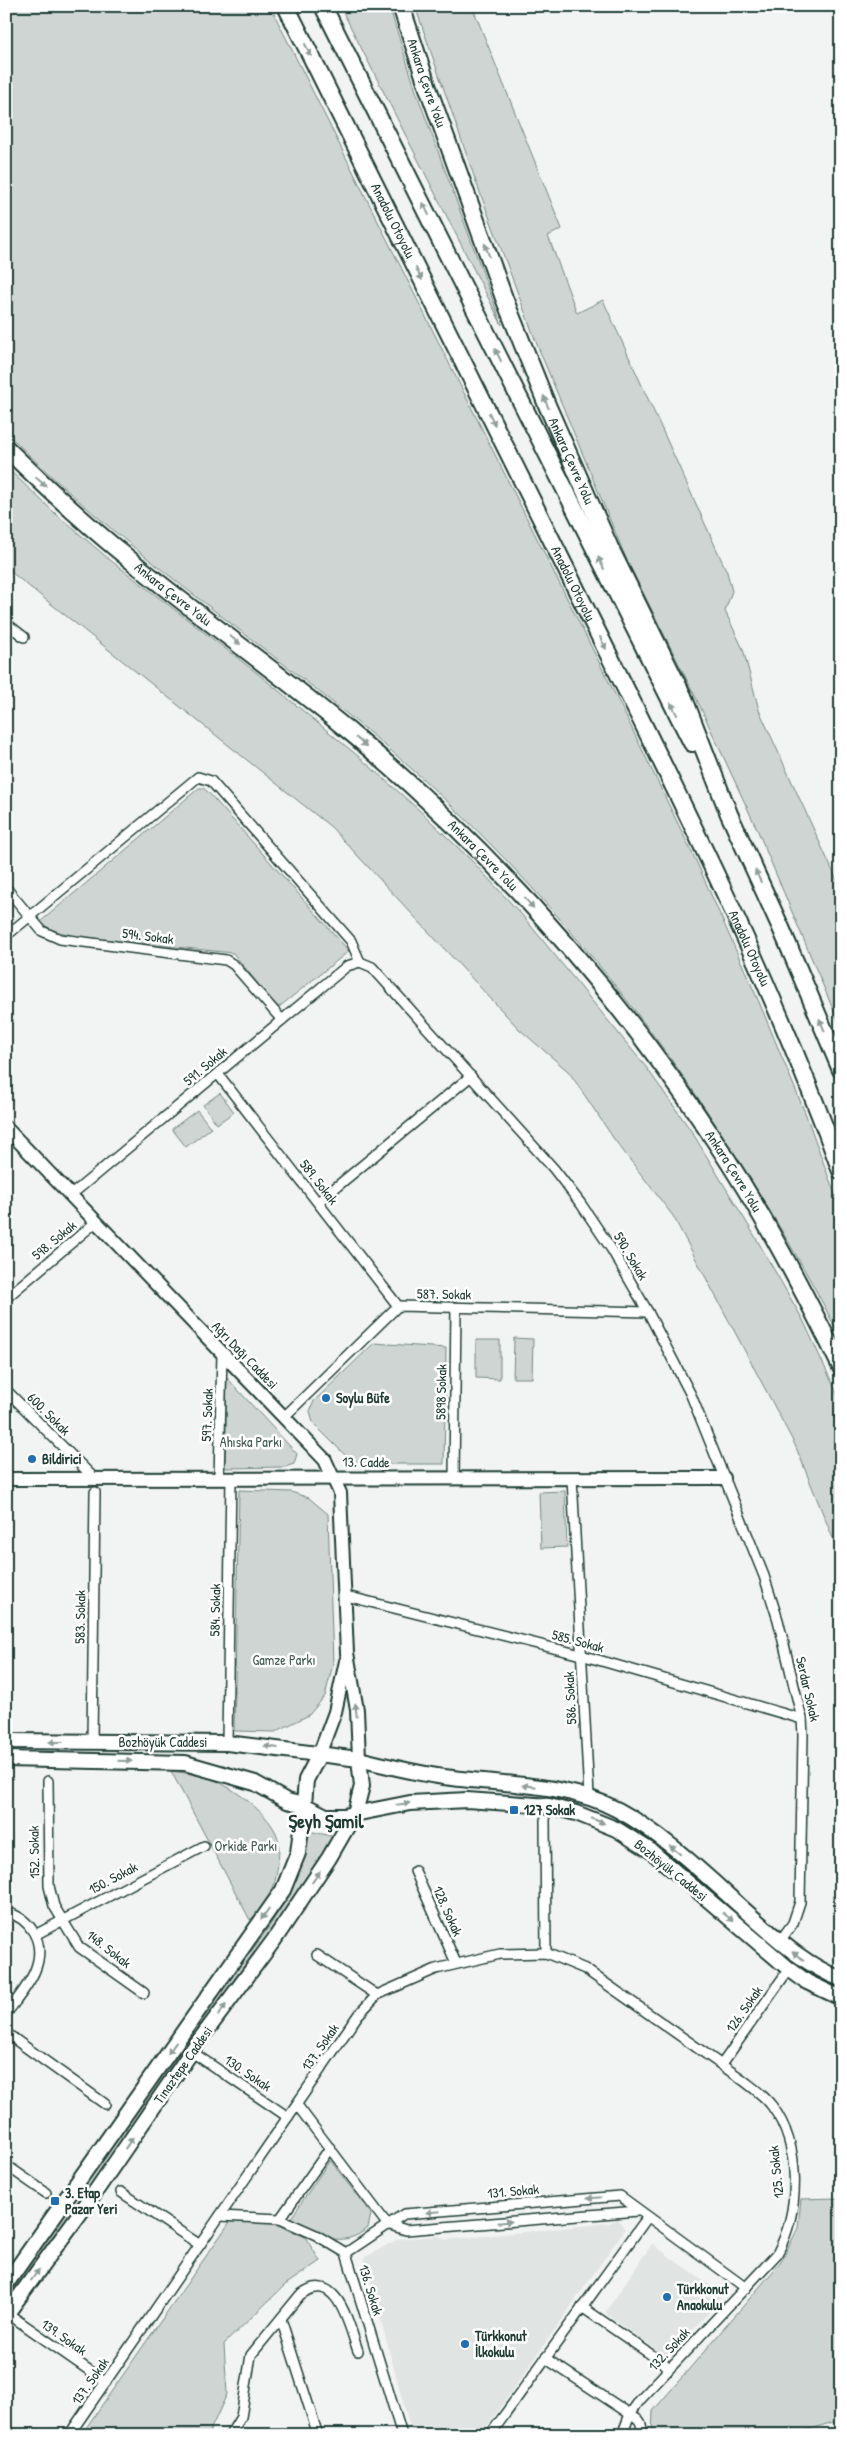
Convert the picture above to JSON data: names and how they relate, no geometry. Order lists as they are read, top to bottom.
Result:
{
  "streets": {
    "highway": ["Ankara Çevre Yolu", "Anadolu Otoyolu"],
    "main road": [
      "Ağrı Dağı Caddesi",
      "13. Cadde",
      "Bozhöyük Caddesi",
      "Tınaztepe Caddesi"
    ],
    "street": [
      "594. Sokak",
      "591. Sokak",
      "589. Sokak",
      "598. Sokak",
      "590. Sokak",
      "587. Sokak",
      "5898 Sokak",
      "600. Sokak",
      "597. Sokak",
      "584. Sokak",
      "583. Sokak",
      "585. Sokak",
      "Serdar Sokak",
      "586. Sokak",
      "152. Sokak",
      "150. Sokak",
      "128. Sokak",
      "148. Sokak",
      "126. Sokak",
      "137. Sokak",
      "130. Sokak",
      "125. Sokak",
      "131. Sokak",
      "136. Sokak",
      "139. Sokak",
      "132. Sokak"
    ]
  },
  "crossings": [
    ["594. Sokak", "591. Sokak"],
    ["591. Sokak", "589. Sokak"],
    ["591. Sokak", "590. Sokak"],
    ["591. Sokak", "Ağrı Dağı Caddesi"],
    ["589. Sokak", "587. Sokak"],
    ["598. Sokak", "Ağrı Dağı Caddesi"],
    ["590. Sokak", "587. Sokak"],
    ["590. Sokak", "13. Cadde"],
    ["590. Sokak", "Serdar Sokak"],
    ["587. Sokak", "Ağrı Dağı Caddesi"],
    ["587. Sokak", "5898 Sokak"],
    ["Ağrı Dağı Caddesi", "597. Sokak"],
    ["Ağrı Dağı Caddesi", "13. Cadde"],
    ["Ağrı Dağı Caddesi", "585. Sokak"],
    ["Ağrı Dağı Caddesi", "Bozhöyük Caddesi"],
    ["Ağrı Dağı Caddesi", "Tınaztepe Caddesi"],
    ["5898 Sokak", "13. Cadde"],
    ["600. Sokak", "13. Cadde"],
    ["597. Sokak", "13. Cadde"],
    ["597. Sokak", "584. Sokak"],
    ["13. Cadde", "584. Sokak"],
    ["13. Cadde", "Serdar Sokak"],
    ["13. Cadde", "586. Sokak"],
    ["584. Sokak", "Bozhöyük Caddesi"],
    ["583. Sokak", "Bozhöyük Caddesi"],
    ["585. Sokak", "Serdar Sokak"],
    ["585. Sokak", "586. Sokak"],
    ["Serdar Sokak", "Bozhöyük Caddesi"],
    ["586. Sokak", "Bozhöyük Caddesi"],
    ["Bozhöyük Caddesi", "126. Sokak"],
    ["Bozhöyük Caddesi", "Tınaztepe Caddesi"],
    ["152. Sokak", "150. Sokak"],
    ["152. Sokak", "148. Sokak"],
    ["150. Sokak", "148. Sokak"],
    ["128. Sokak", "137. Sokak"],
    ["126. Sokak", "137. Sokak"],
    ["126. Sokak", "125. Sokak"],
    ["137. Sokak", "130. Sokak"],
    ["137. Sokak", "125. Sokak"],
    ["137. Sokak", "136. Sokak"],
    ["137. Sokak", "139. Sokak"],
    ["Tınaztepe Caddesi", "130. Sokak"],
    ["Tınaztepe Caddesi", "139. Sokak"],
    ["125. Sokak", "131. Sokak"],
    ["125. Sokak", "132. Sokak"],
    ["131. Sokak", "136. Sokak"],
    ["131. Sokak", "132. Sokak"]
  ],
  "districts": ["Şeyh Şamil"],
  "parks": ["Ahıska Parkı", "Gamze Parkı", "Orkide Parkı"],
  "places": {
    "other": [
      "Soylu Büfe",
      "Bildirici",
      "Türkkonut Anaokulu",
      "Türkkonut İlkokulu"
    ],
    "transit": ["127 Sokak", "3. Etap Pazar Yeri"]
  }
}
